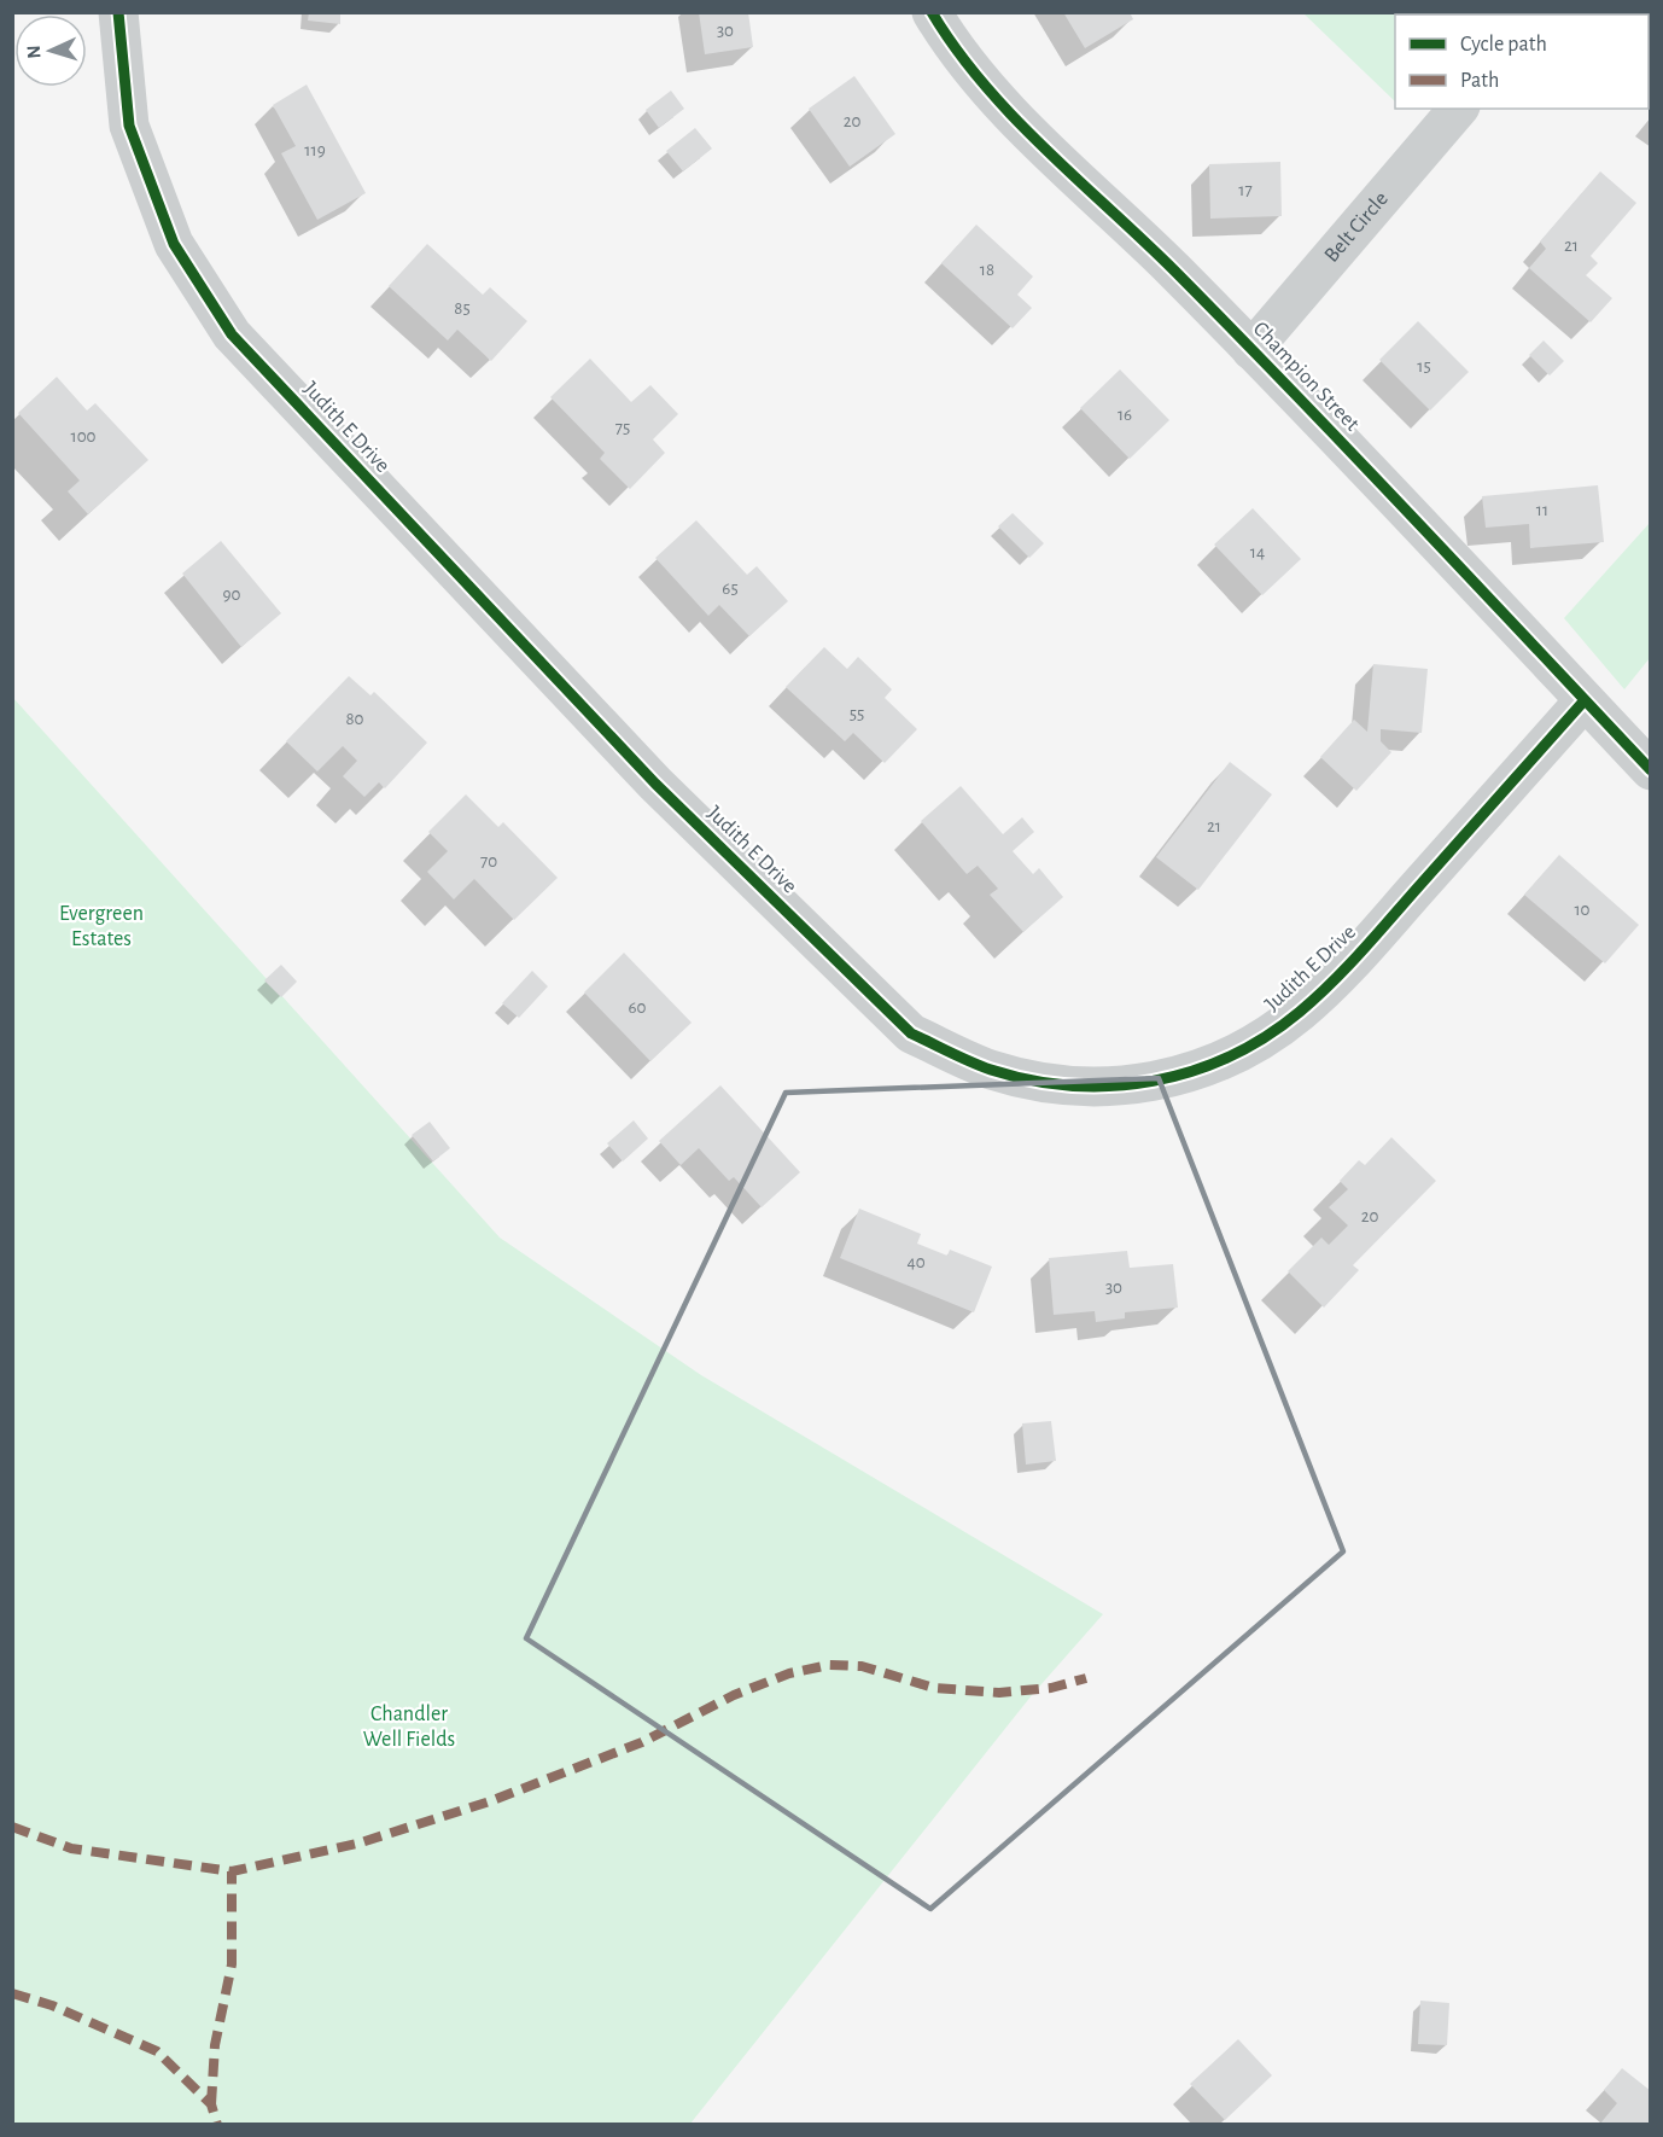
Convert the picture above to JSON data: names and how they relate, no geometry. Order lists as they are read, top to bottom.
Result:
{
  "streets": {
    "street": ["Belt Circle", "Champion Street", "Judith E Drive"]
  },
  "crossings": [
    ["Belt Circle", "Champion Street"],
    ["Champion Street", "Judith E Drive"]
  ],
  "parks": ["Evergreen Estates", "Chandler Well Fields"],
  "house_numbers": [
    "30",
    "20",
    "119",
    "17",
    "21",
    "18",
    "85",
    "15",
    "16",
    "75",
    "100",
    "11",
    "14",
    "65",
    "90",
    "55",
    "80",
    "21",
    "70",
    "10",
    "60",
    "20",
    "40",
    "30"
  ],
  "legend": ["Cycle path", "Path"],
  "north": "left"
}
